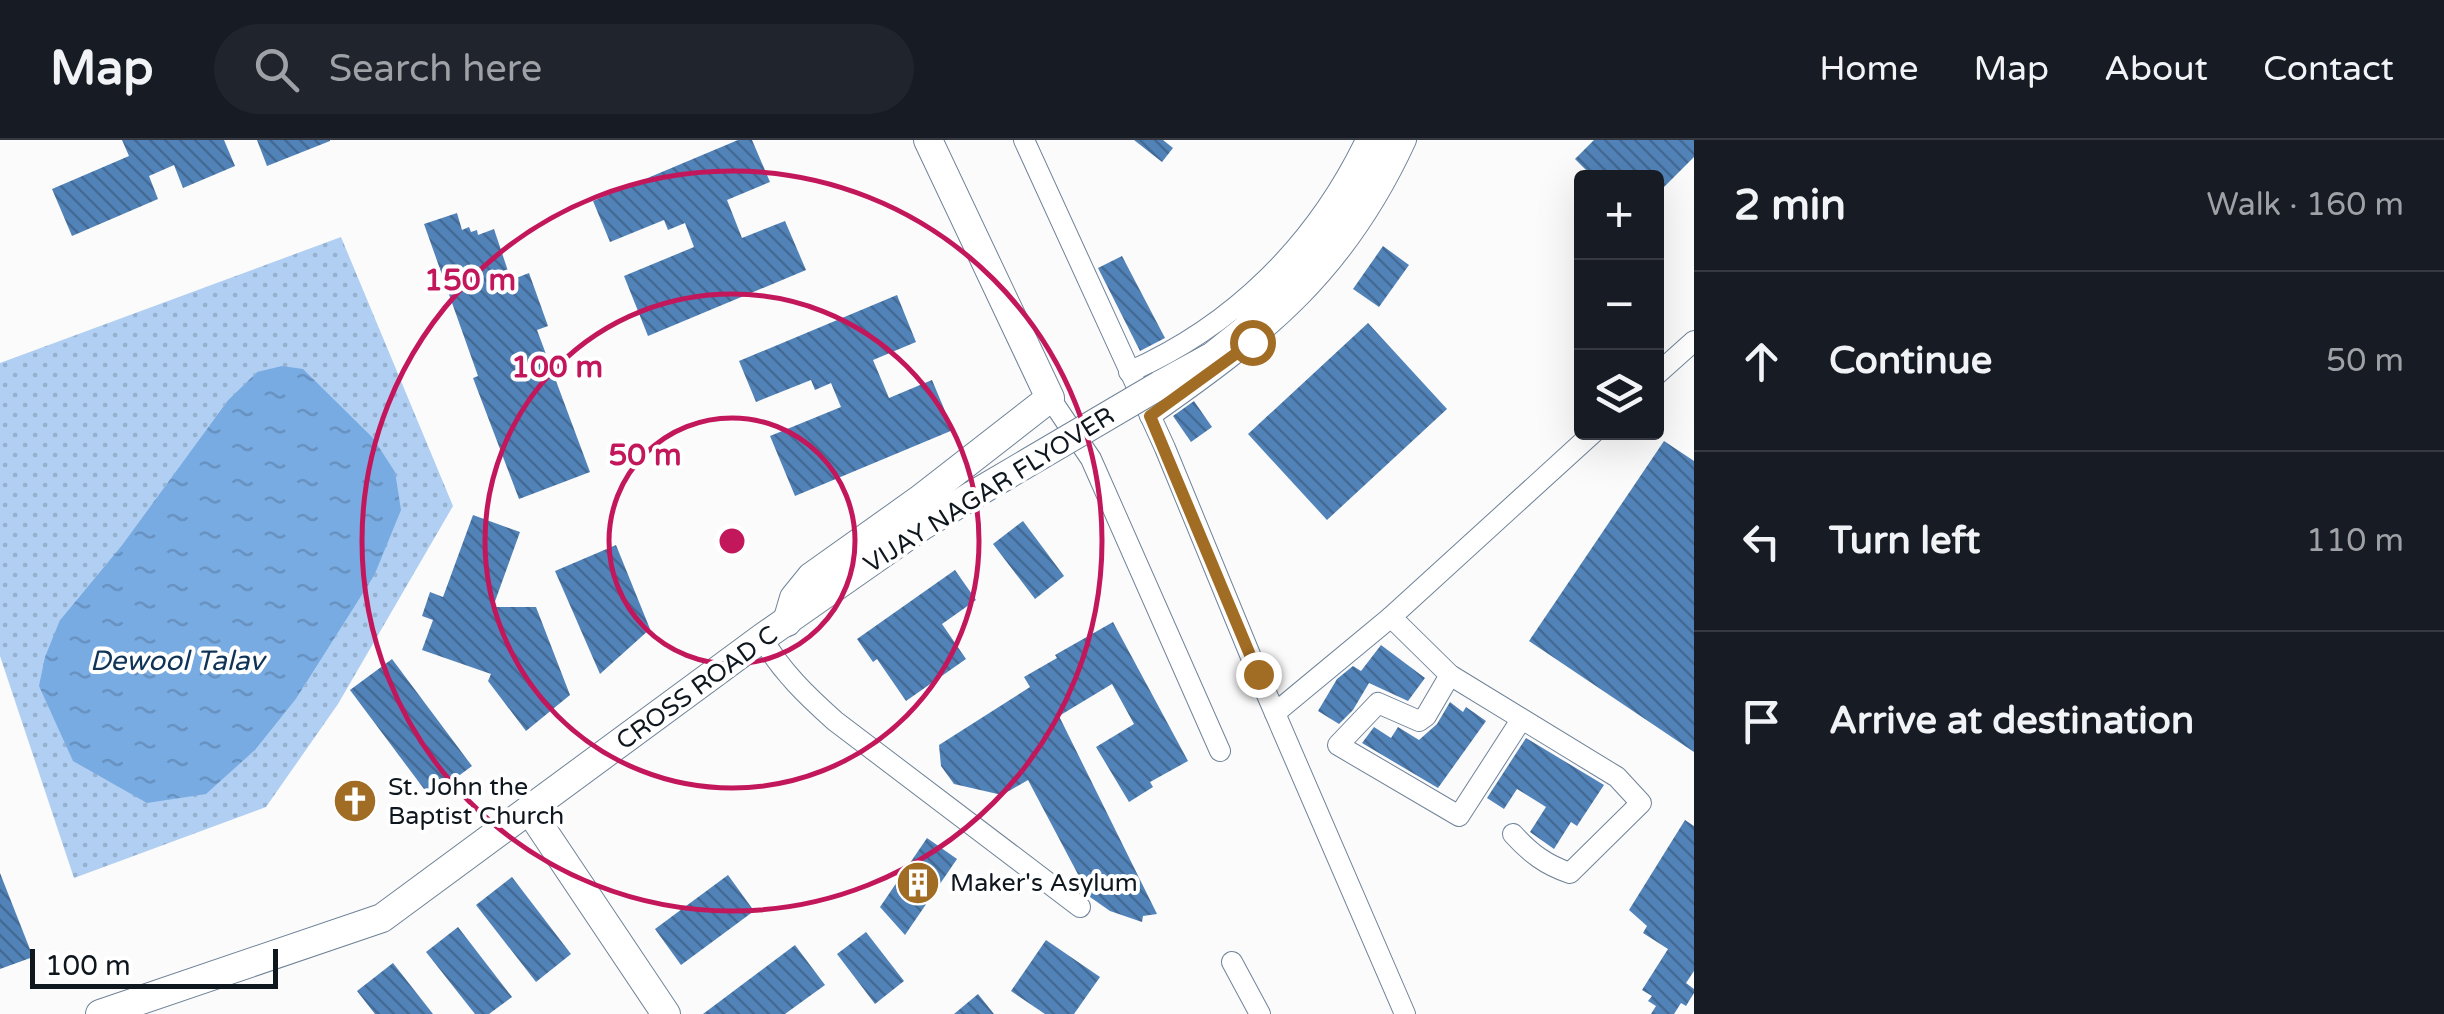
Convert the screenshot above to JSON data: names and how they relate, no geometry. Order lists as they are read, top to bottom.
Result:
{
  "streets": {
    "main road": ["VIJAY NAGAR FLYOVER", "CROSS ROAD C"]
  },
  "crossings": [
    ["VIJAY NAGAR FLYOVER", "CROSS ROAD C"]
  ],
  "water": ["Dewool Talav"],
  "places": {
    "church": ["St. John the Baptist Church"],
    "building": ["Maker's Asylum"]
  },
  "scale_bar": "100 m",
  "page": {
    "header": "Map",
    "search": "Search here",
    "nav": [
      "Home",
      "Map",
      "About",
      "Contact"
    ],
    "heading": ["2 min", "Walk · 160 m"],
    "map_buttons": ["+", "−"],
    "list": [
      ["Continue", "50 m"],
      ["Turn left", "110 m"],
      "Arrive at destination"
    ],
    "scale": "100 m"
  },
  "rings": ["150 m", "100 m", "50 m"]
}
